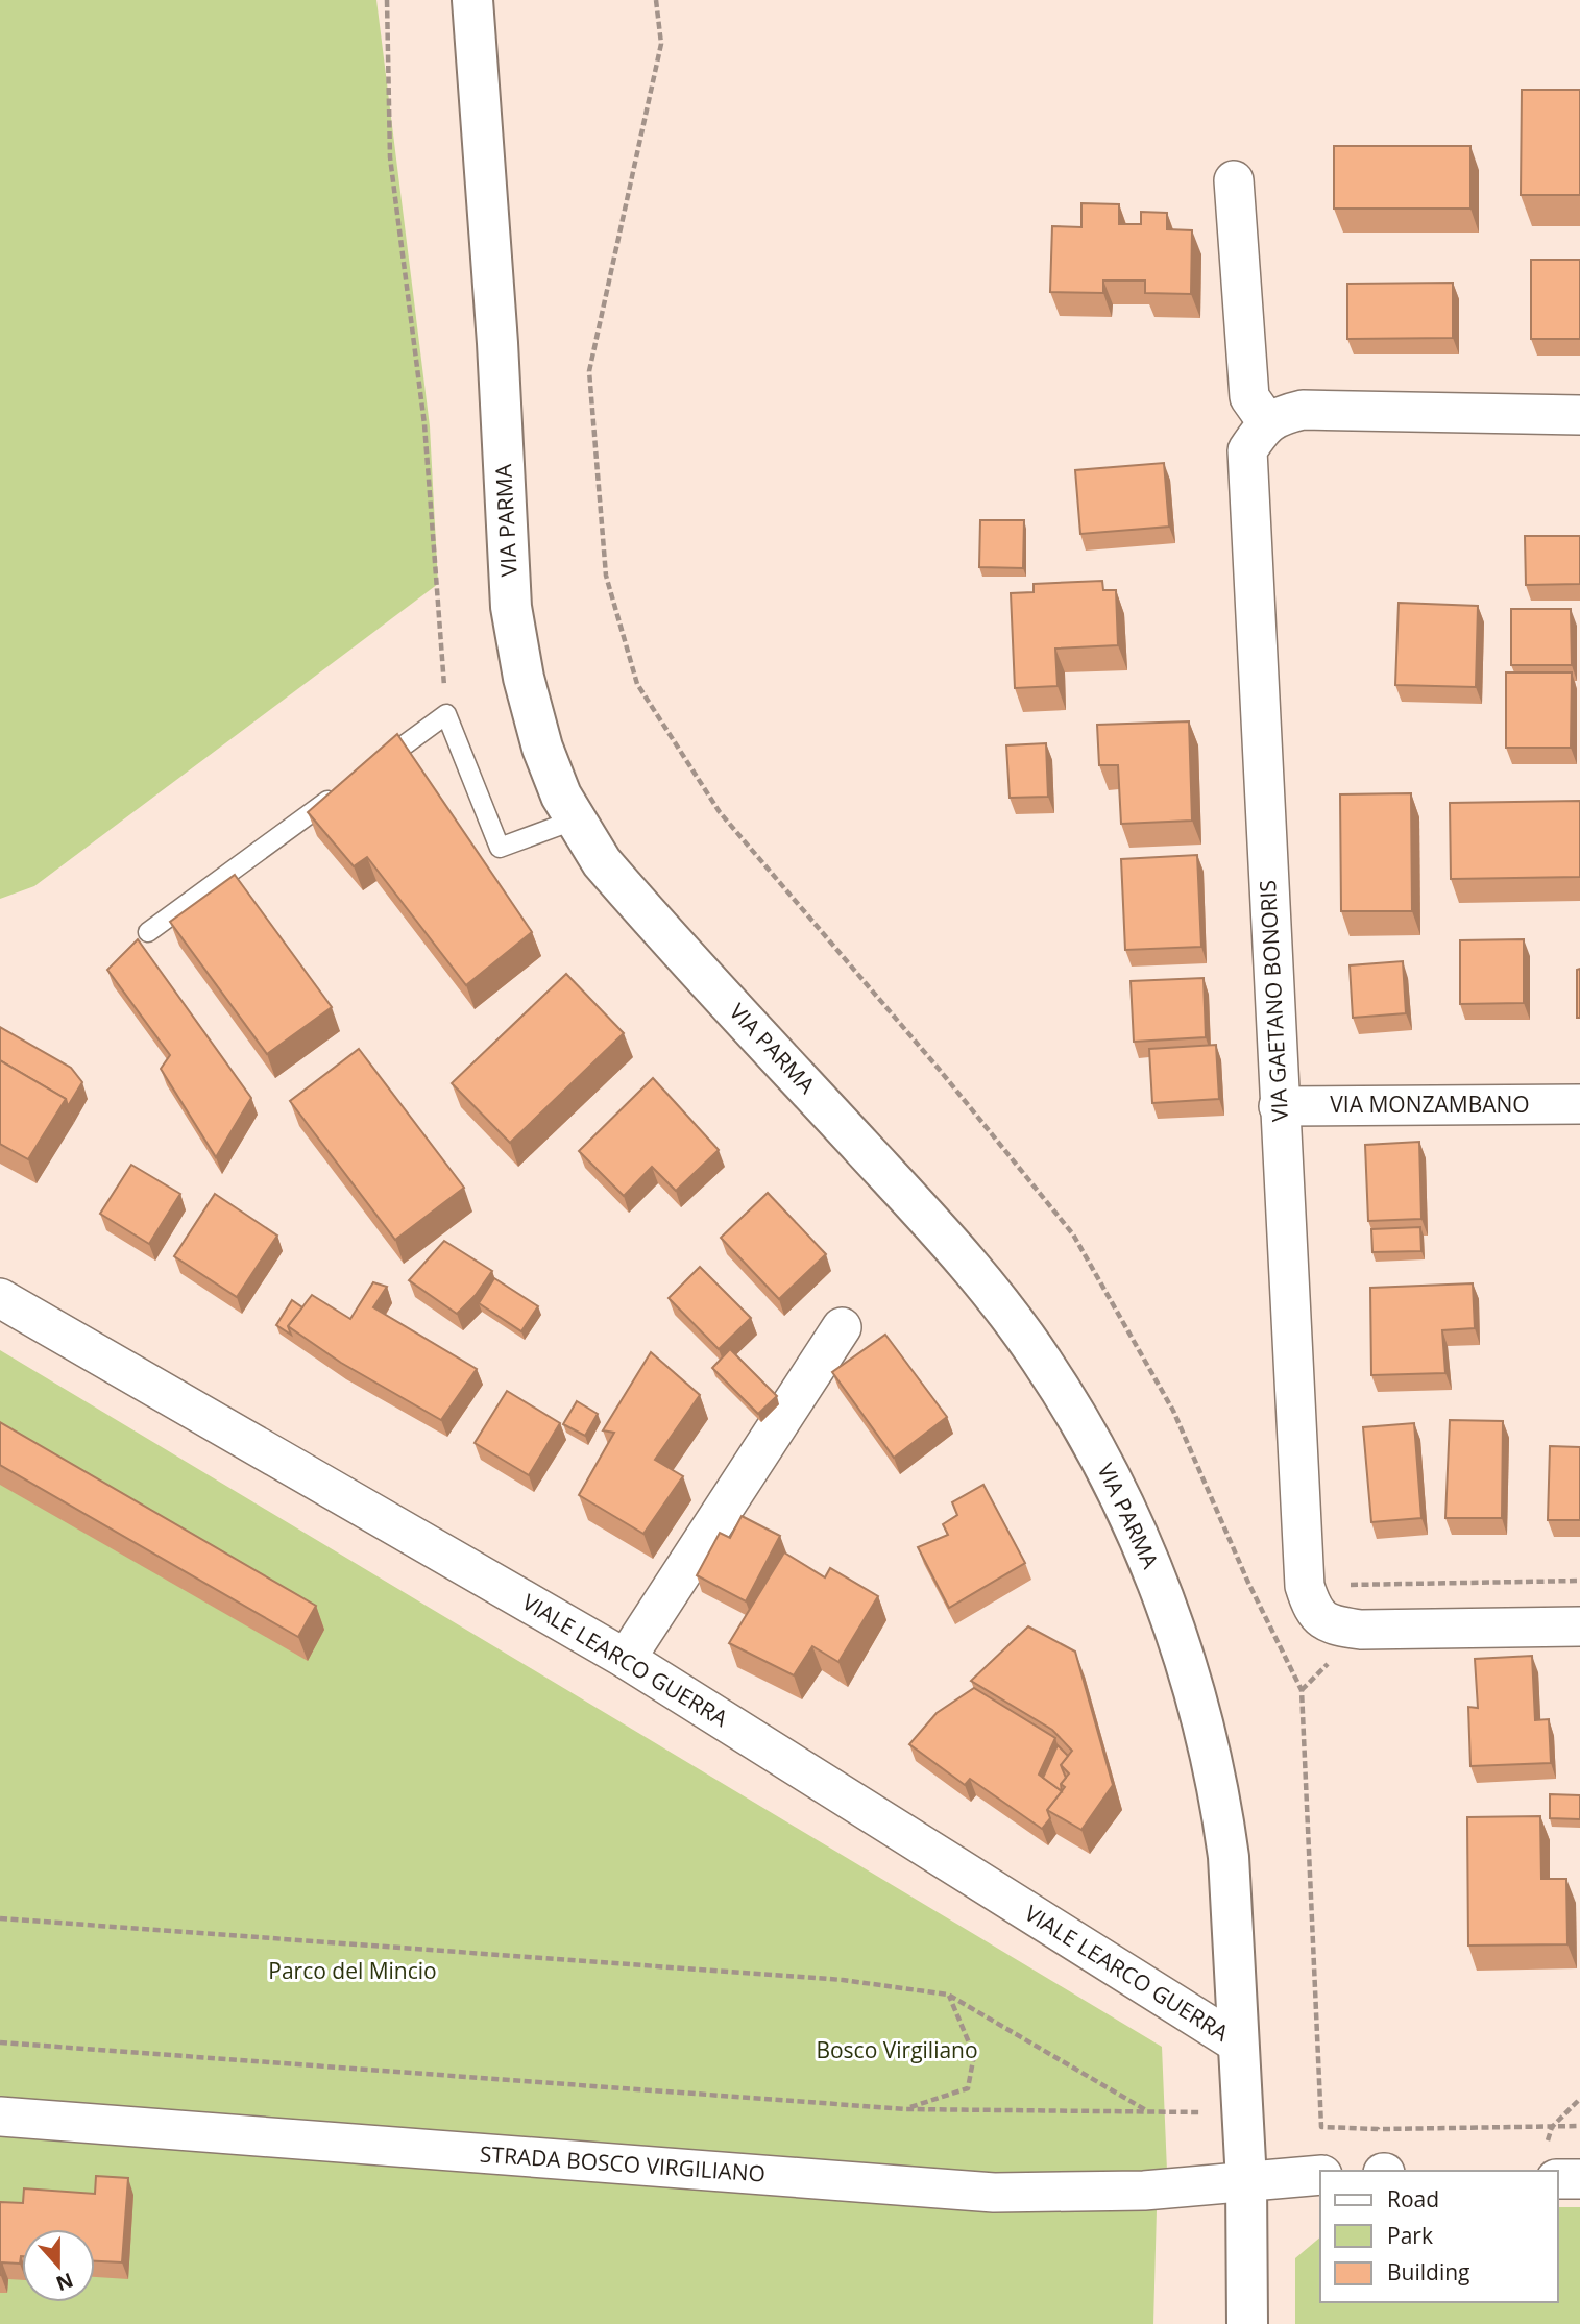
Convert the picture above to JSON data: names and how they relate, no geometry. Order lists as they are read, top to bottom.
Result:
{
  "streets": {
    "main road": ["VIA PARMA"],
    "street": [
      "VIA GAETANO BONORIS",
      "VIA MONZAMBANO",
      "VIALE LEARCO GUERRA",
      "STRADA BOSCO VIRGILIANO"
    ]
  },
  "crossings": [
    ["VIA PARMA", "VIALE LEARCO GUERRA"],
    ["VIA PARMA", "STRADA BOSCO VIRGILIANO"],
    ["VIA GAETANO BONORIS", "VIA MONZAMBANO"]
  ],
  "parks": ["Parco del Mincio", "Bosco Virgiliano"],
  "legend": ["Road", "Park", "Building"],
  "north": "bottom"
}
